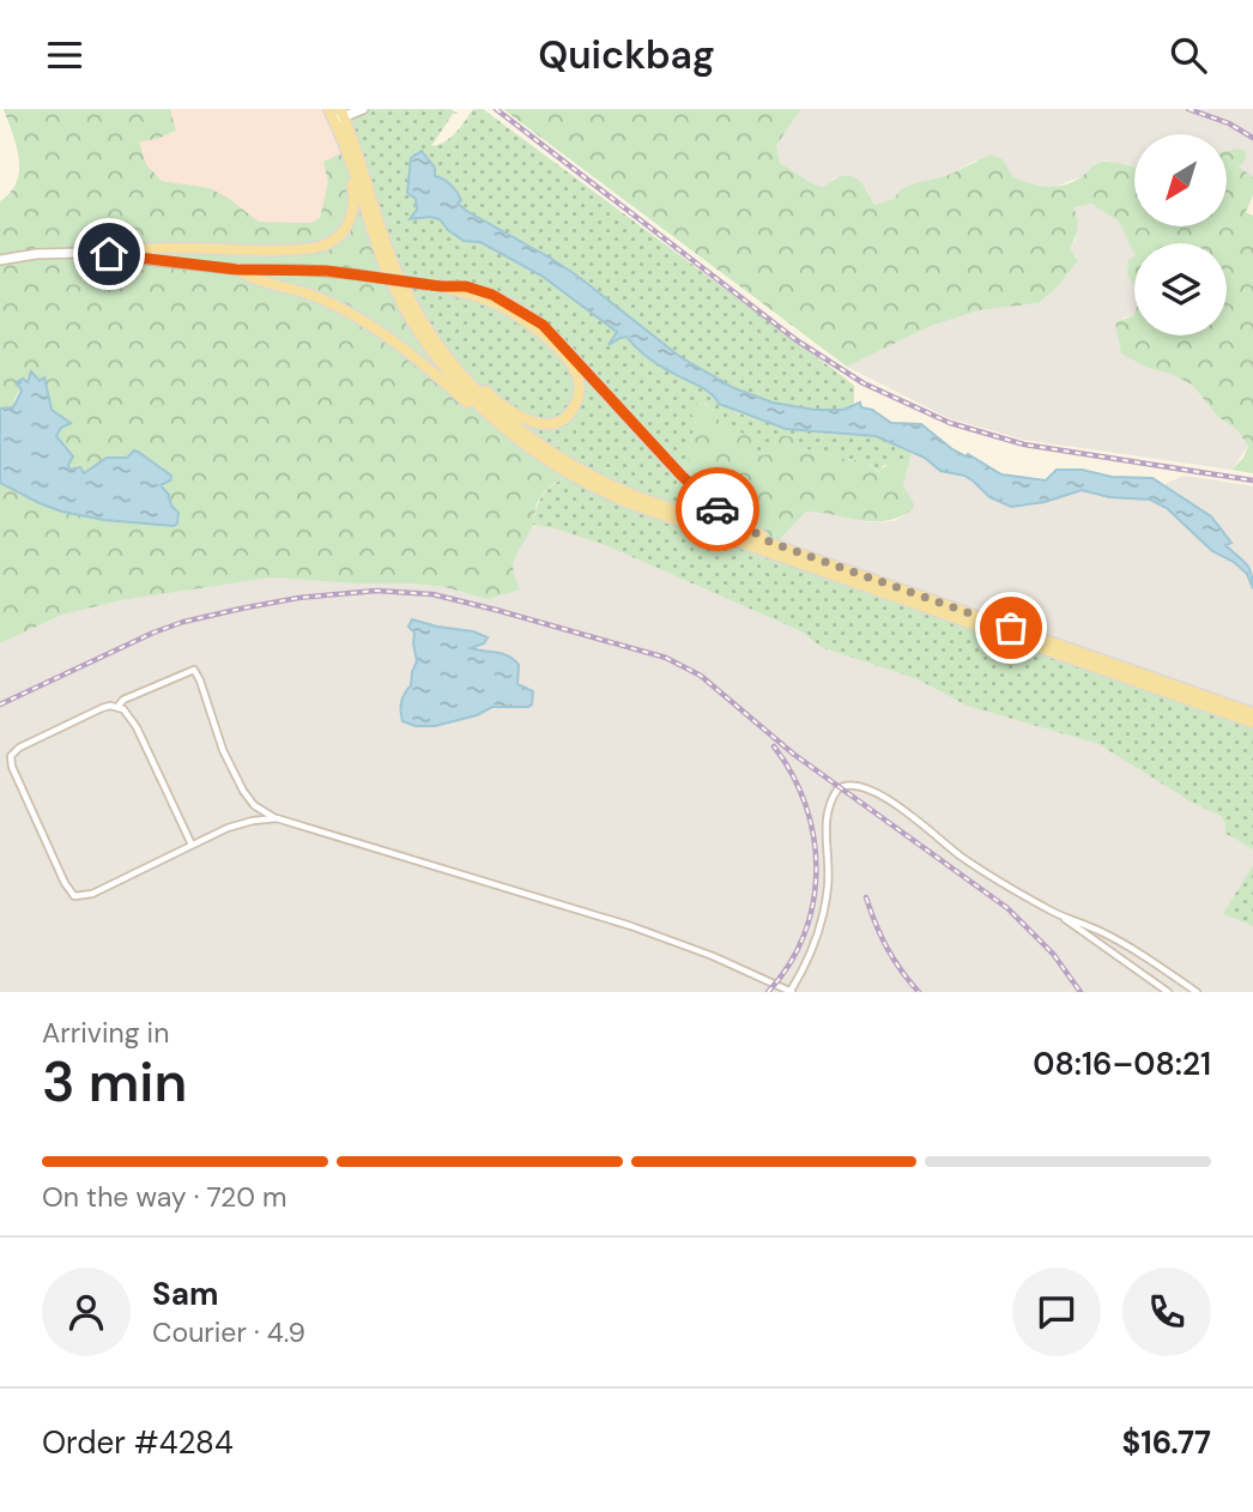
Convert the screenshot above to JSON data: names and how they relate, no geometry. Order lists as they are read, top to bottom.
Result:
{
  "north": "bottom left",
  "page": {
    "header": "Quickbag",
    "heading": ["3 min", "Arriving in", "08:16–08:21"],
    "panel": [
      "Sam",
      "Courier · 4.9",
      "Order #4284",
      "$16.77"
    ],
    "bar": "On the way · 720 m"
  }
}
